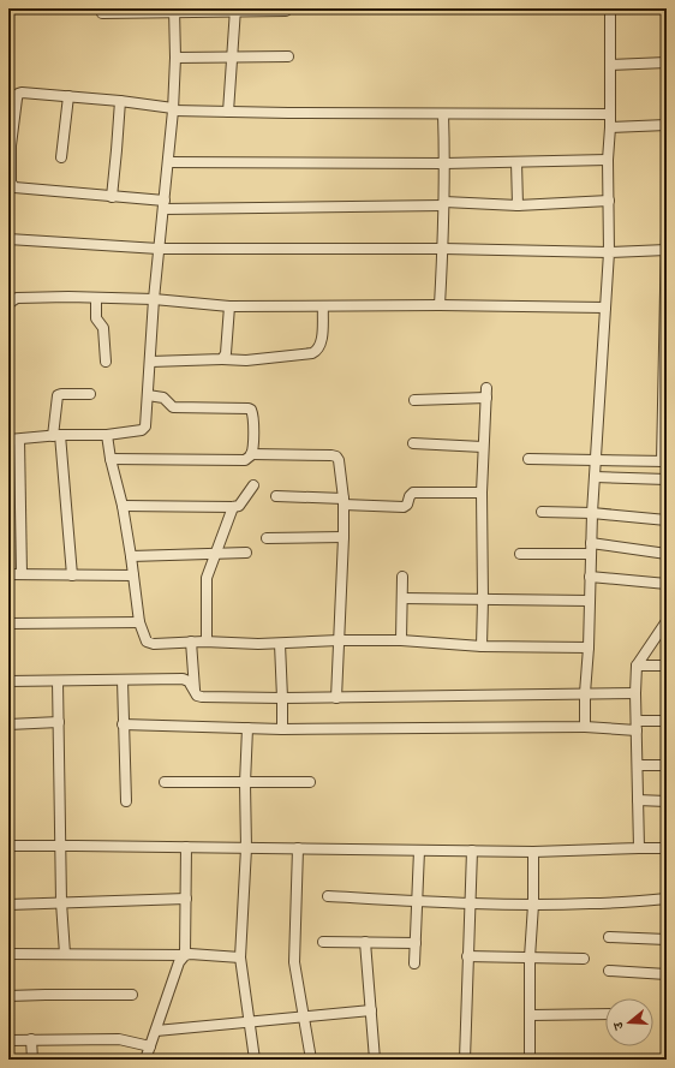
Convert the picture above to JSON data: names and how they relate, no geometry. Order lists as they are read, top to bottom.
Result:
{
  "north": "left"
}
